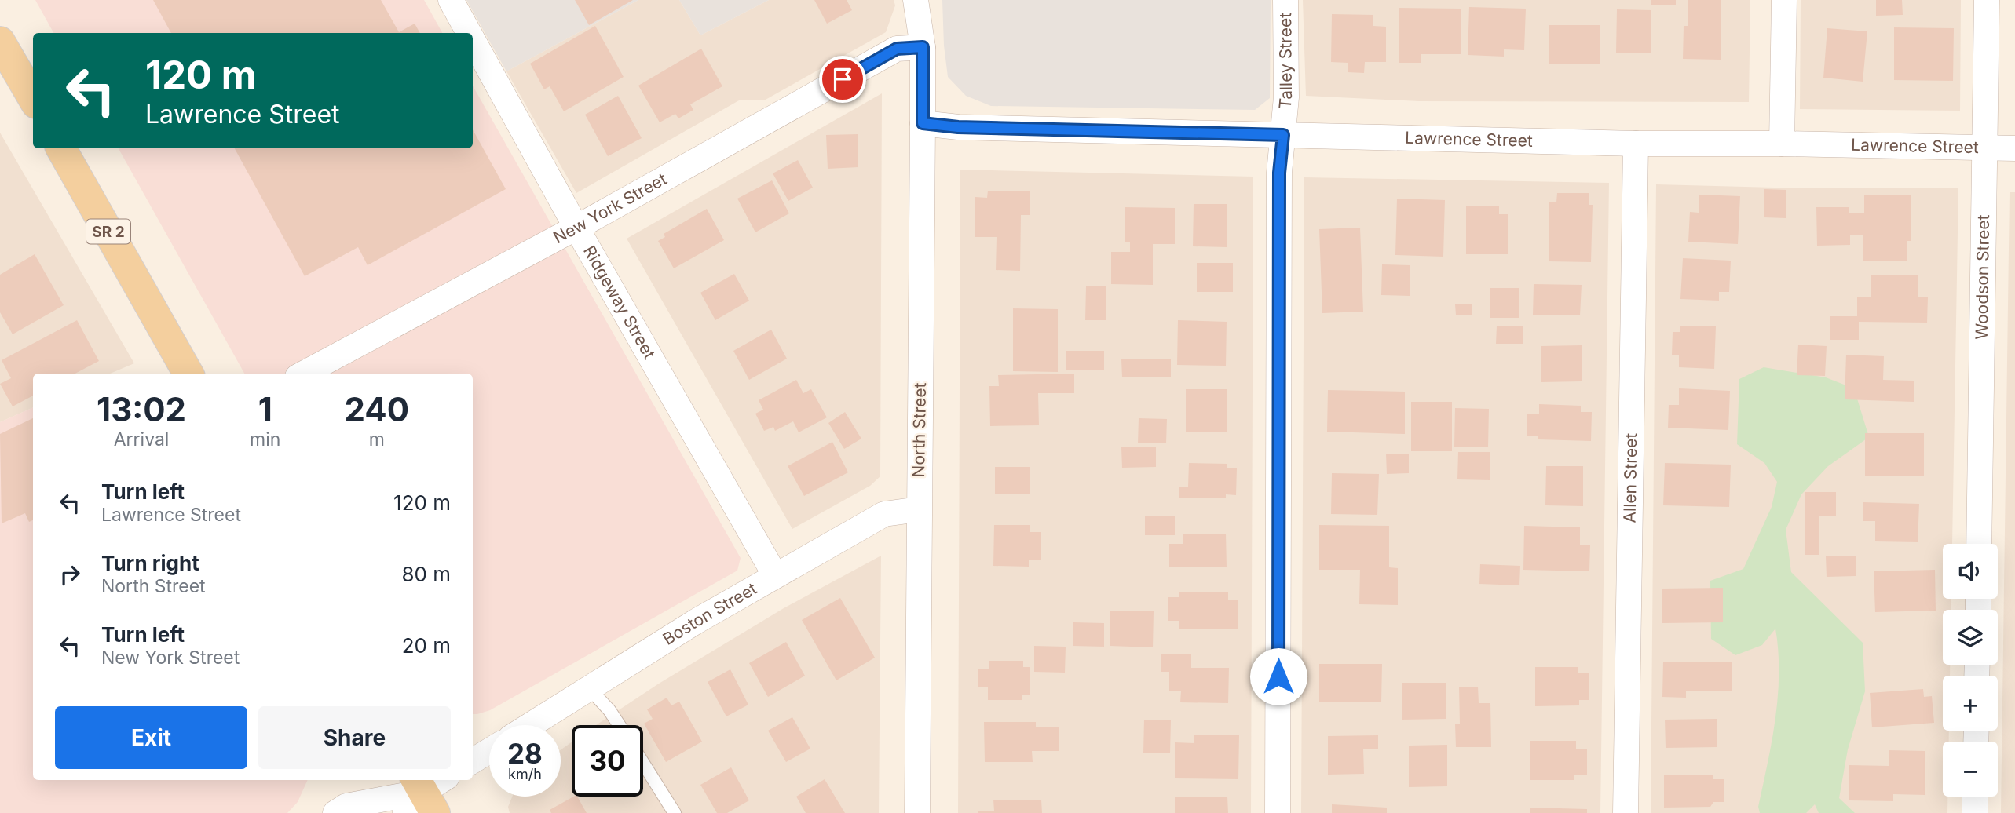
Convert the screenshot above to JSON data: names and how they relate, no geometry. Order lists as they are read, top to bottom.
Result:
{
  "streets": {
    "main road": ["SR 2"],
    "street": [
      "Talley Street",
      "Lawrence Street",
      "New York Street",
      "Woodson Street",
      "Ridgeway Street",
      "North Street",
      "Allen Street",
      "Boston Street"
    ]
  },
  "crossings": [
    ["Talley Street", "Lawrence Street"],
    ["Lawrence Street", "Woodson Street"],
    ["Lawrence Street", "North Street"],
    ["Lawrence Street", "Allen Street"],
    ["New York Street", "Ridgeway Street"],
    ["New York Street", "North Street"],
    ["Ridgeway Street", "Boston Street"],
    ["North Street", "Boston Street"]
  ],
  "page": {
    "turn": ["120 m", "Lawrence Street"],
    "eta": [
      "13:02",
      "Arrival",
      "1",
      "min",
      "240",
      "m"
    ],
    "list": [
      {
        "name": "Turn left",
        "note": "Lawrence Street",
        "value": "120 m"
      },
      {
        "name": "Turn right",
        "note": "North Street",
        "value": "80 m"
      },
      {
        "name": "Turn left",
        "note": "New York Street",
        "value": "20 m"
      }
    ],
    "map_buttons": ["+", "−"],
    "buttons": ["Exit", "Share"],
    "speed": "28 km/h",
    "limit": "30"
  }
}
